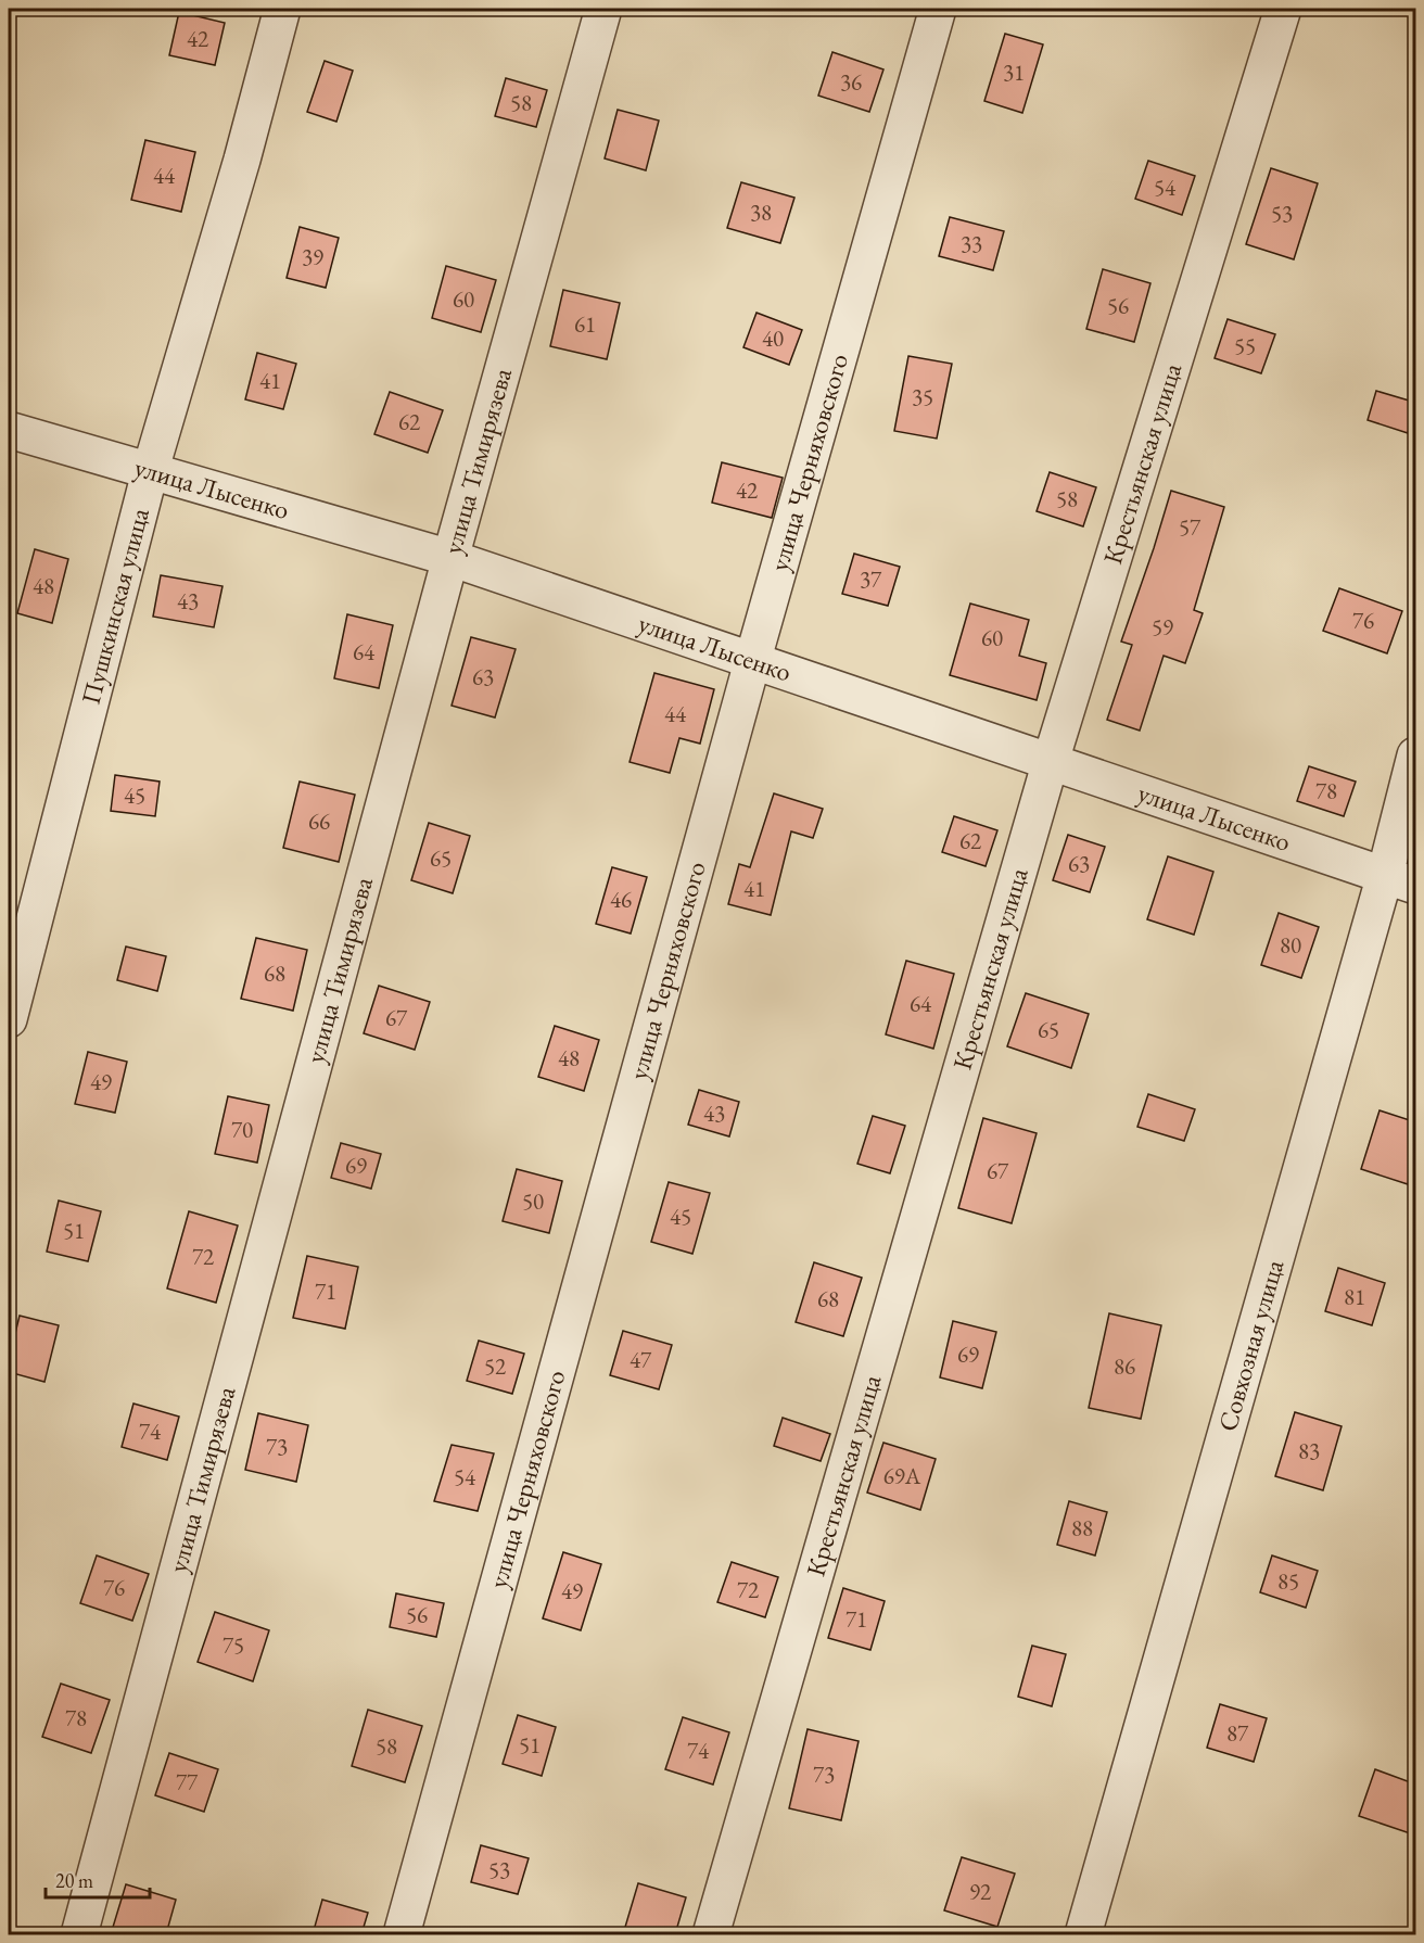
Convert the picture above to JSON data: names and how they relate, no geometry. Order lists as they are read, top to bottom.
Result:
{
  "streets": {
    "street": [
      "улица Тимирязева",
      "улица Черняховского",
      "Крестьянская улица",
      "улица Лысенко",
      "Пушкинская улица",
      "Совхозная улица"
    ]
  },
  "crossings": [
    ["улица Тимирязева", "улица Лысенко"],
    ["улица Черняховского", "улица Лысенко"],
    ["Крестьянская улица", "улица Лысенко"],
    ["улица Лысенко", "Пушкинская улица"],
    ["улица Лысенко", "Совхозная улица"]
  ],
  "house_numbers": [
    "42",
    "31",
    "36",
    "58",
    "44",
    "54",
    "38",
    "53",
    "33",
    "39",
    "60",
    "56",
    "61",
    "40",
    "55",
    "41",
    "35",
    "62",
    "42",
    "58",
    "57",
    "37",
    "48",
    "43",
    "76",
    "59",
    "60",
    "64",
    "63",
    "44",
    "78",
    "45",
    "66",
    "62",
    "65",
    "63",
    "41",
    "46",
    "80",
    "68",
    "64",
    "67",
    "65",
    "48",
    "49",
    "43",
    "70",
    "69",
    "67",
    "50",
    "45",
    "51",
    "72",
    "71",
    "81",
    "68",
    "69",
    "47",
    "52",
    "86",
    "74",
    "73",
    "83",
    "69А",
    "54",
    "88",
    "85",
    "76",
    "72",
    "49",
    "56",
    "71",
    "75",
    "78",
    "87",
    "51",
    "58",
    "74",
    "73",
    "77",
    "53",
    "92"
  ],
  "scale_bar": "20 m"
}
